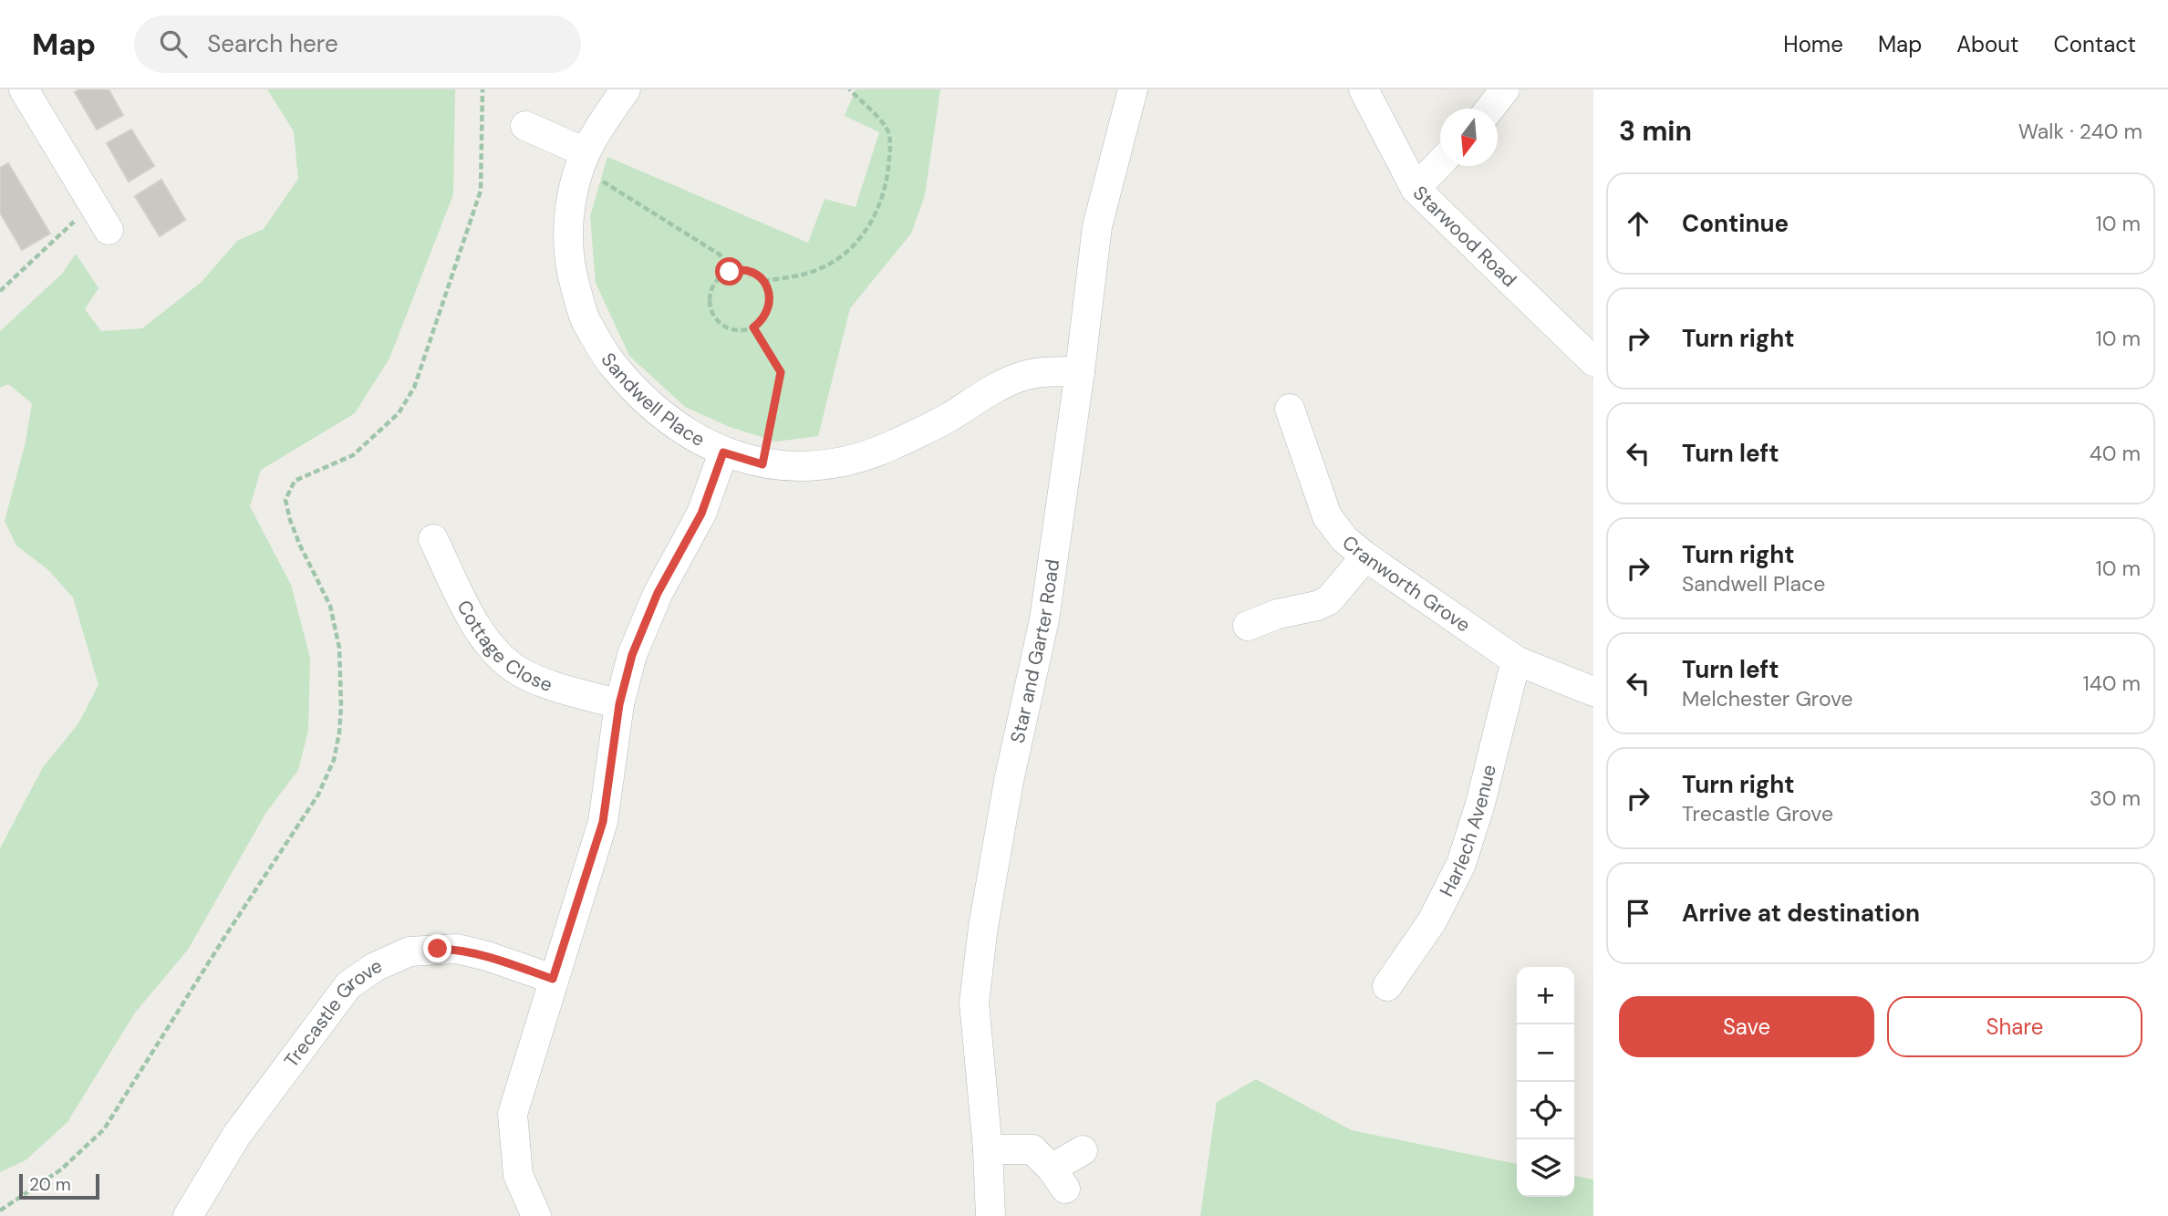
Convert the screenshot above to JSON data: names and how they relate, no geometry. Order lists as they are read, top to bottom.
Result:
{
  "streets": {
    "street": [
      "Starwood Road",
      "Sandwell Place",
      "Cranworth Grove",
      "Cottage Close",
      "Star and Garter Road",
      "Harlech Avenue",
      "Trecastle Grove"
    ]
  },
  "crossings": [
    ["Sandwell Place", "Star and Garter Road"],
    ["Cranworth Grove", "Harlech Avenue"]
  ],
  "scale_bar": "20 m",
  "north": "bottom",
  "page": {
    "header": "Map",
    "search": "Search here",
    "nav": [
      "Home",
      "Map",
      "About",
      "Contact"
    ],
    "heading": ["3 min", "Walk · 240 m"],
    "list": [
      ["Continue", "10 m"],
      ["Turn right", "10 m"],
      ["Turn left", "40 m"],
      ["Turn right", "Sandwell Place", "10 m"],
      ["Turn left", "Melchester Grove", "140 m"],
      ["Turn right", "Trecastle Grove", "30 m"],
      "Arrive at destination"
    ],
    "map_buttons": ["+", "−"],
    "buttons": ["Save", "Share"],
    "scale": "20 m"
  }
}
